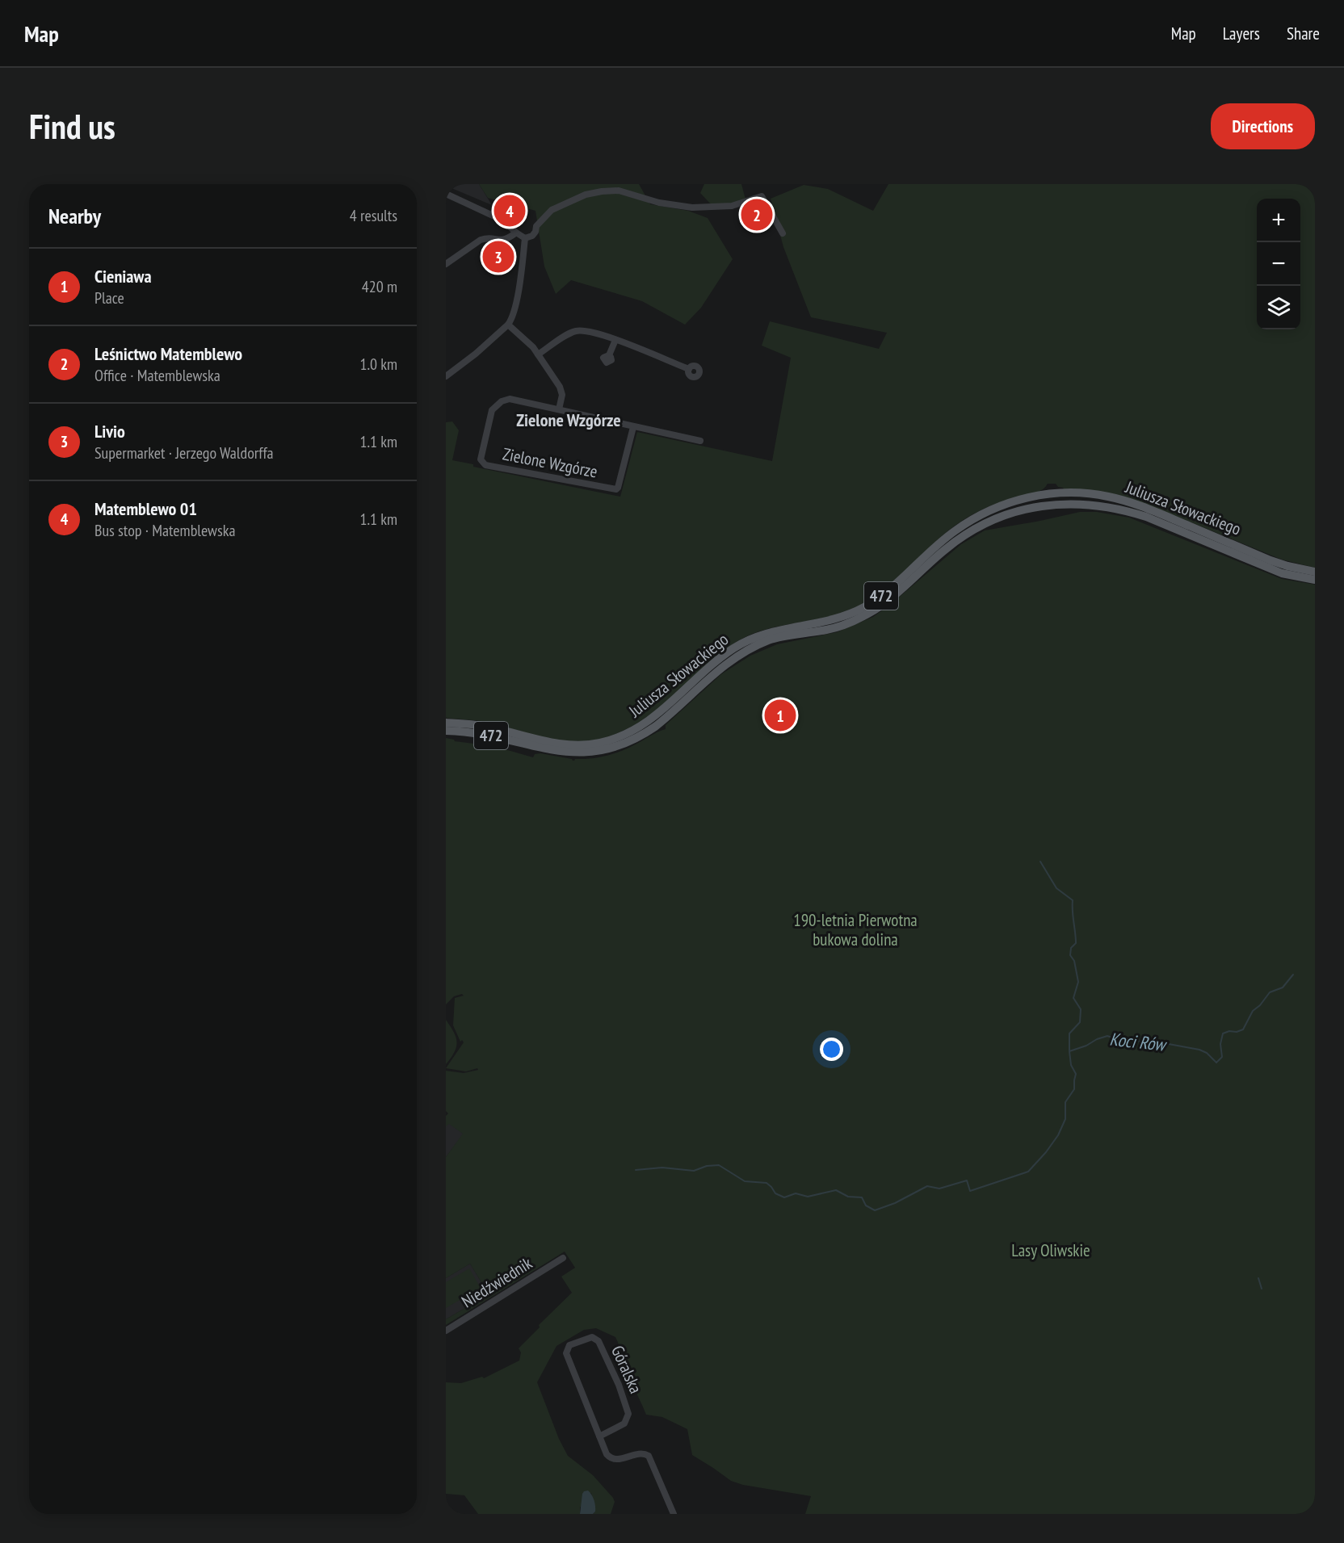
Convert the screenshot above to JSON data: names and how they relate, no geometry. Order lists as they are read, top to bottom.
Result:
{
  "streets": {
    "main road": ["Juliusza Słowackiego", "472"],
    "street": ["Zielone Wzgórze", "Niedźwiednik", "Góralska"]
  },
  "districts": ["Zielone Wzgórze"],
  "water": ["Koci Rów"],
  "parks": ["190-letnia Pierwotna bukowa dolina", "Lasy Oliwskie"],
  "page": {
    "header": "Map",
    "nav": ["Map", "Layers", "Share"],
    "buttons": "Directions",
    "title": "Find us",
    "heading": ["Nearby", "4 results"],
    "pins": [
      "4",
      "2",
      "3",
      "1"
    ],
    "map_buttons": ["+", "−"],
    "list": [
      {
        "mark": "1",
        "name": "Cieniawa",
        "note": "Place",
        "value": "420 m"
      },
      {
        "mark": "2",
        "name": "Leśnictwo Matemblewo",
        "note": "Office · Matemblewska",
        "value": "1.0 km"
      },
      {
        "mark": "3",
        "name": "Livio",
        "note": "Supermarket · Jerzego Waldorffa",
        "value": "1.1 km"
      },
      {
        "mark": "4",
        "name": "Matemblewo 01",
        "note": "Bus stop · Matemblewska",
        "value": "1.1 km"
      }
    ]
  }
}
